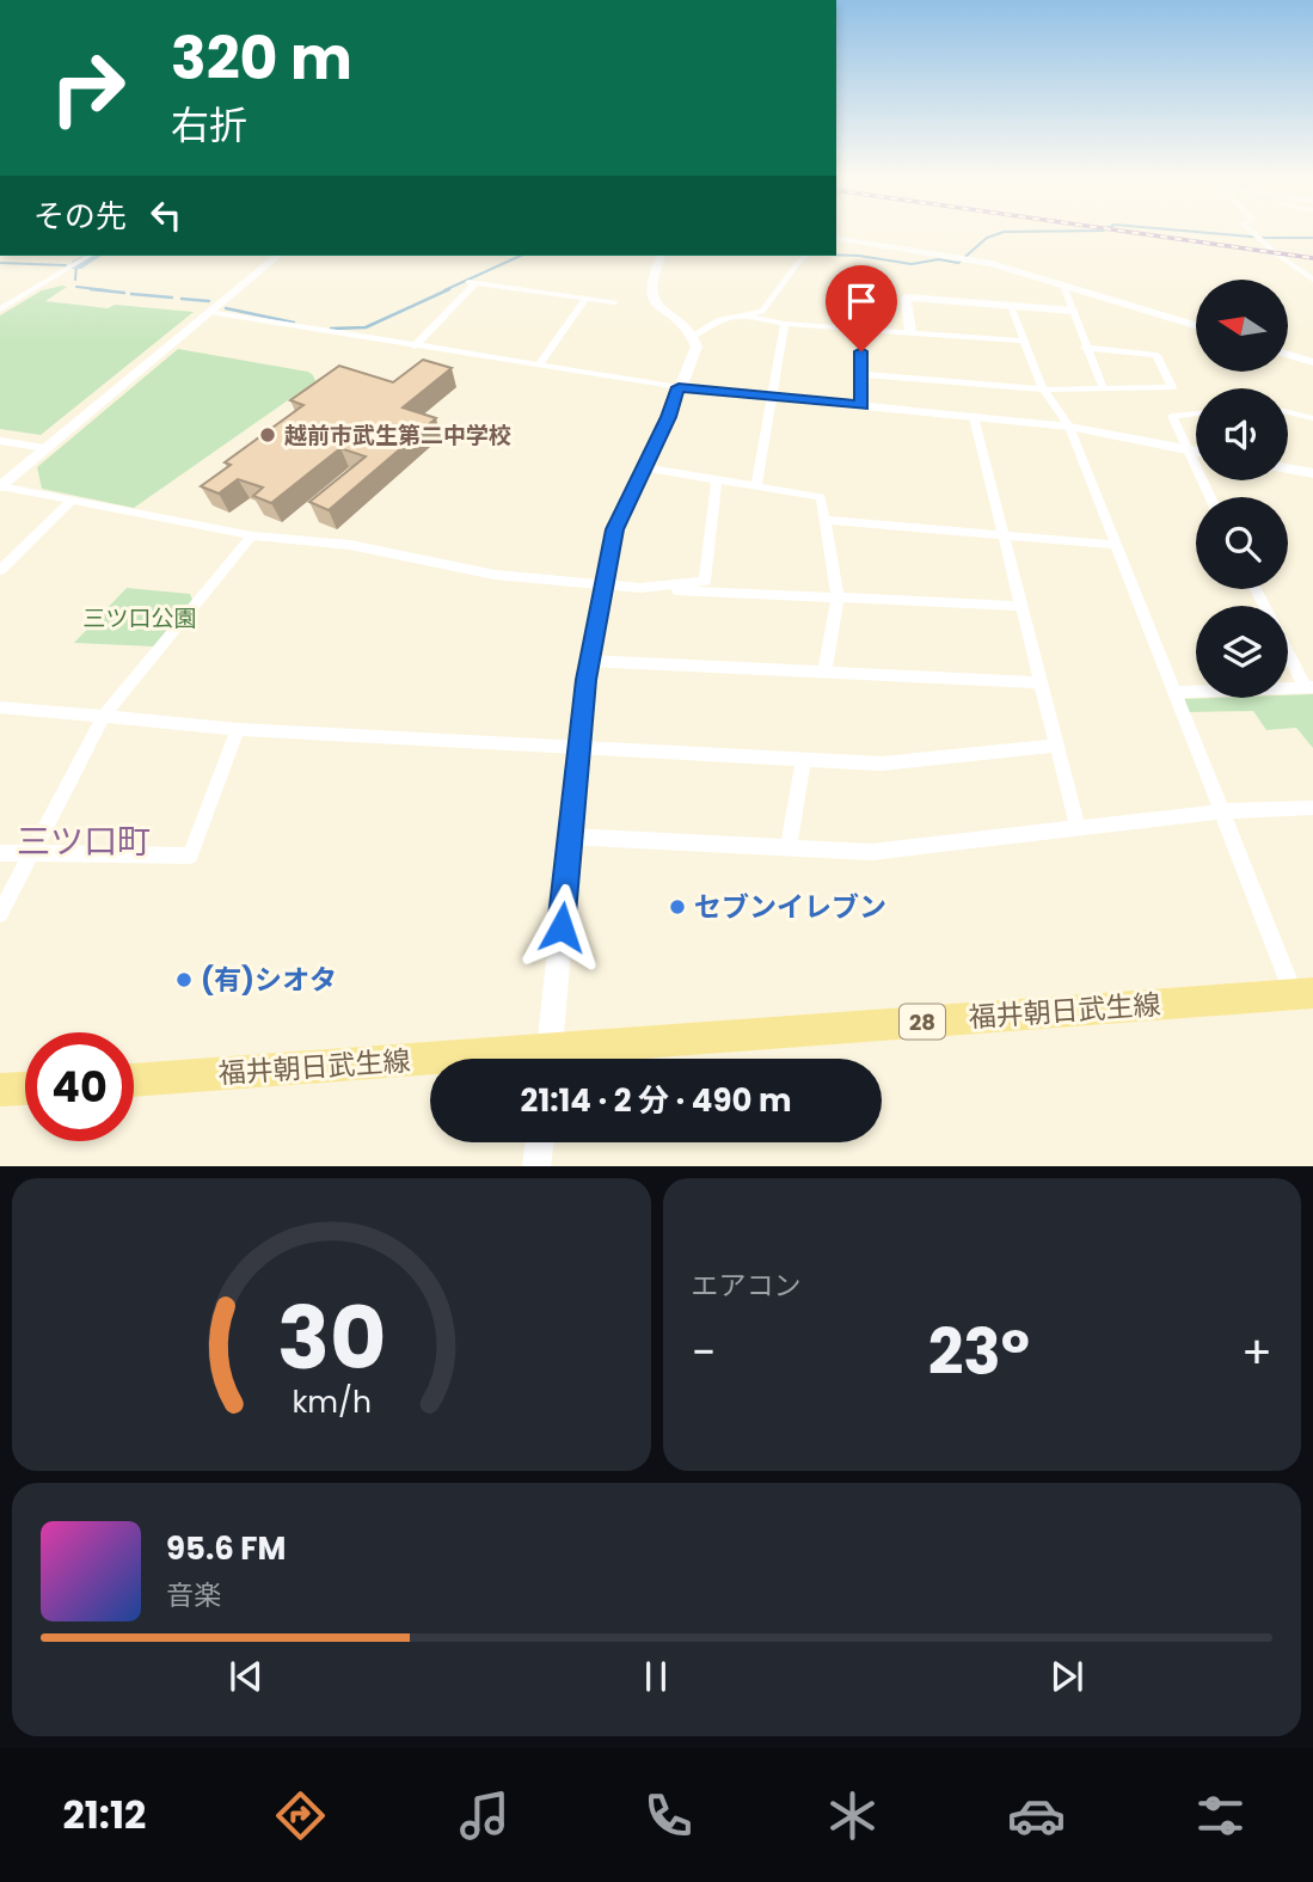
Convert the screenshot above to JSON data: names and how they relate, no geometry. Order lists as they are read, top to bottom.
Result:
{
  "streets": {
    "main road": ["福井朝日武生線", "28"]
  },
  "districts": ["三ツ口町"],
  "parks": ["三ツ口公園"],
  "places": ["越前市武生第二中学校", "セブンイレブン", "(有)シオタ"],
  "north": "left",
  "page": {
    "turn": ["320 m", "右折"],
    "then": "その先",
    "limit": "40",
    "trip": "21:14 · 2 分 · 490 m",
    "tile": "エアコン",
    "heat": ["−", "23°", "+"],
    "song": ["95.6 FM", "音楽"],
    "tabs": "21:12",
    "gauge": ["30", "km/h"]
  }
}
